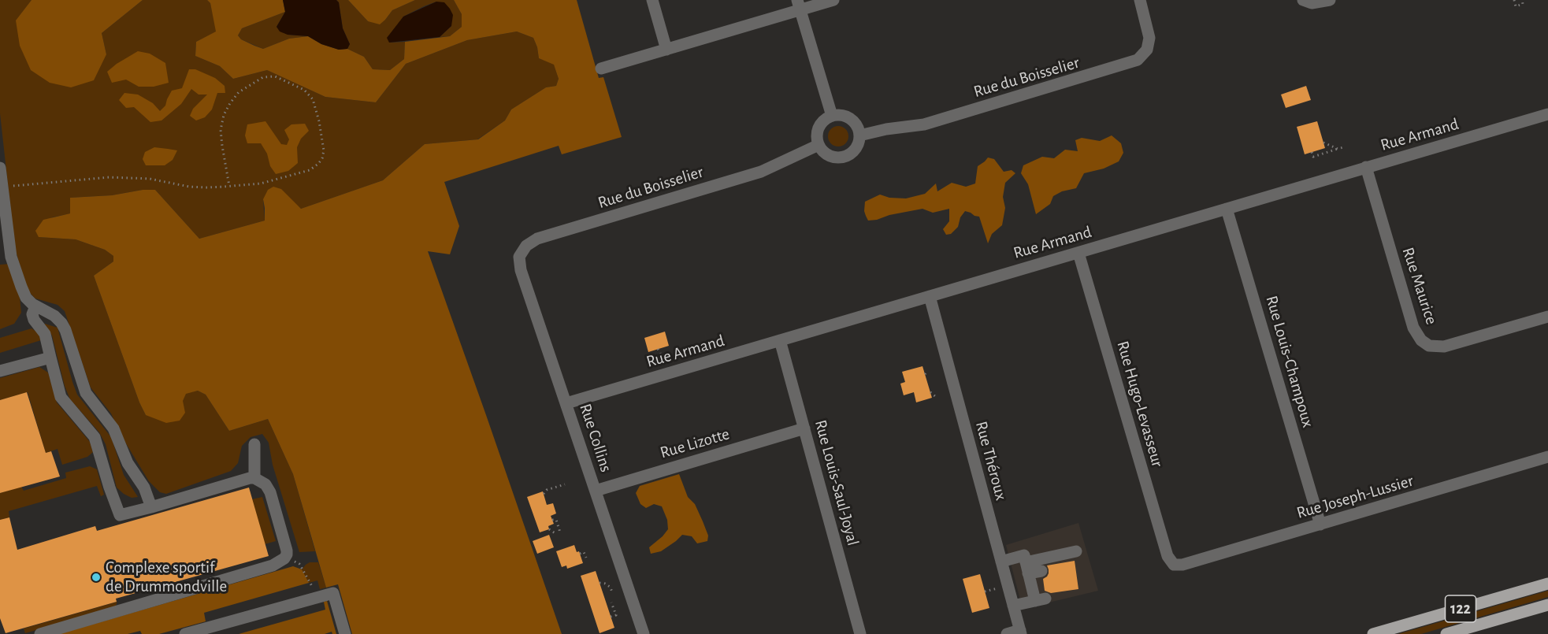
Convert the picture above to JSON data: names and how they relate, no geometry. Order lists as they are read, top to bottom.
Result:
{
  "streets": {
    "main road": ["122"],
    "street": [
      "Rue du Boisselier",
      "Rue Armand",
      "Rue Maurice",
      "Rue Louis-Champoux",
      "Rue Hugo-Levasseur",
      "Rue Collins",
      "Rue Lizotte",
      "Rue Théroux",
      "Rue Louis-Saul-Joyal",
      "Rue Joseph-Lussier"
    ]
  },
  "crossings": [
    ["Rue du Boisselier", "Rue Collins"],
    ["Rue Armand", "Rue Maurice"],
    ["Rue Armand", "Rue Louis-Champoux"],
    ["Rue Armand", "Rue Hugo-Levasseur"],
    ["Rue Armand", "Rue Collins"],
    ["Rue Armand", "Rue Théroux"],
    ["Rue Armand", "Rue Louis-Saul-Joyal"],
    ["Rue Louis-Champoux", "Rue Joseph-Lussier"],
    ["Rue Hugo-Levasseur", "Rue Joseph-Lussier"],
    ["Rue Collins", "Rue Lizotte"],
    ["Rue Lizotte", "Rue Louis-Saul-Joyal"]
  ],
  "places": ["Complexe sportif de Drummondville"]
}
